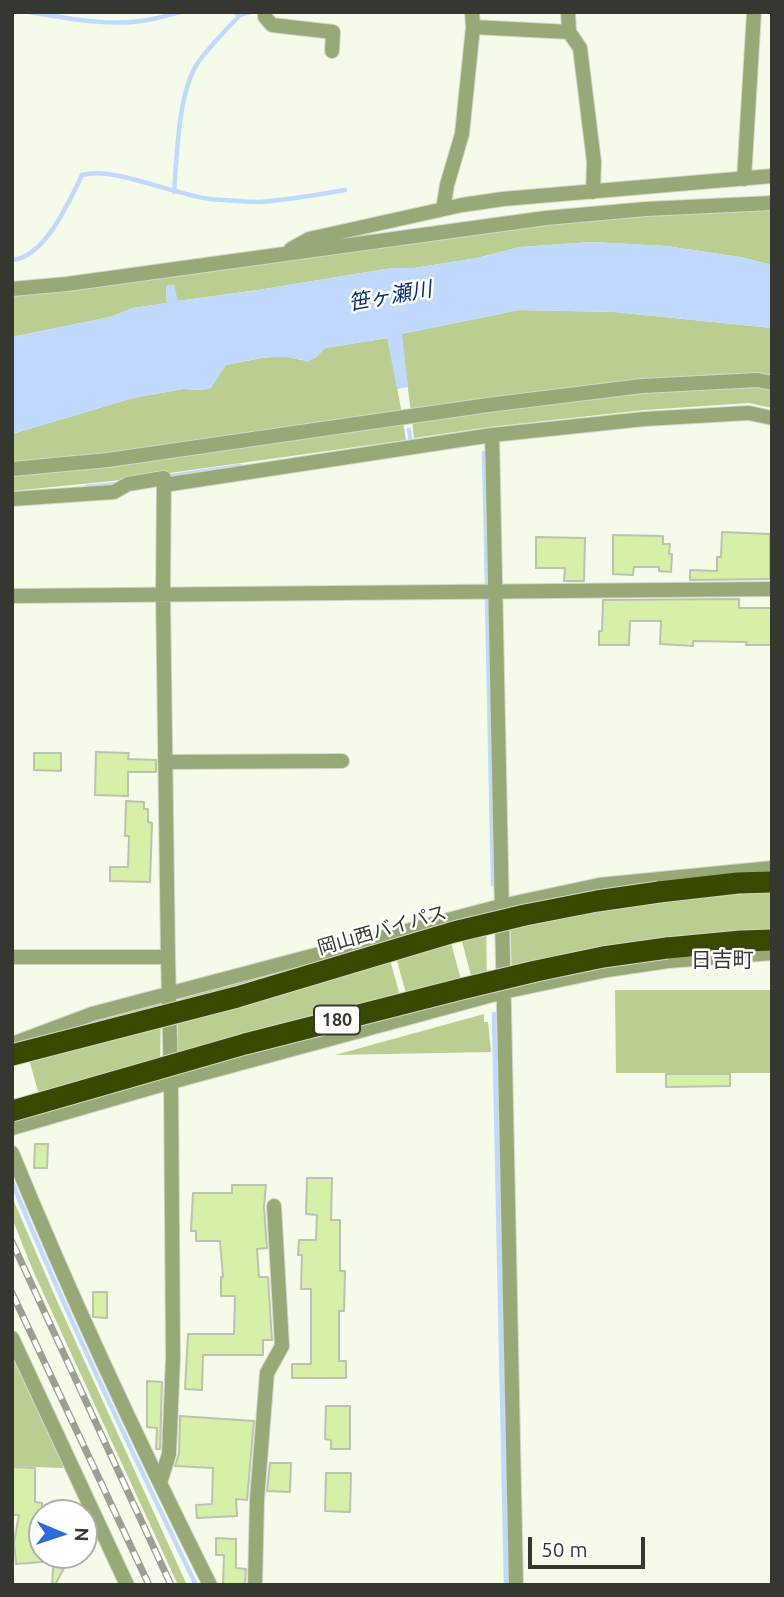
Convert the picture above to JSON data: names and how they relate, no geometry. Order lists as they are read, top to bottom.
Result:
{
  "streets": {
    "highway": ["岡山西バイパス", "180"]
  },
  "districts": ["日吉町"],
  "water": ["笹ヶ瀬川"],
  "scale_bar": "50 m",
  "north": "right"
}
